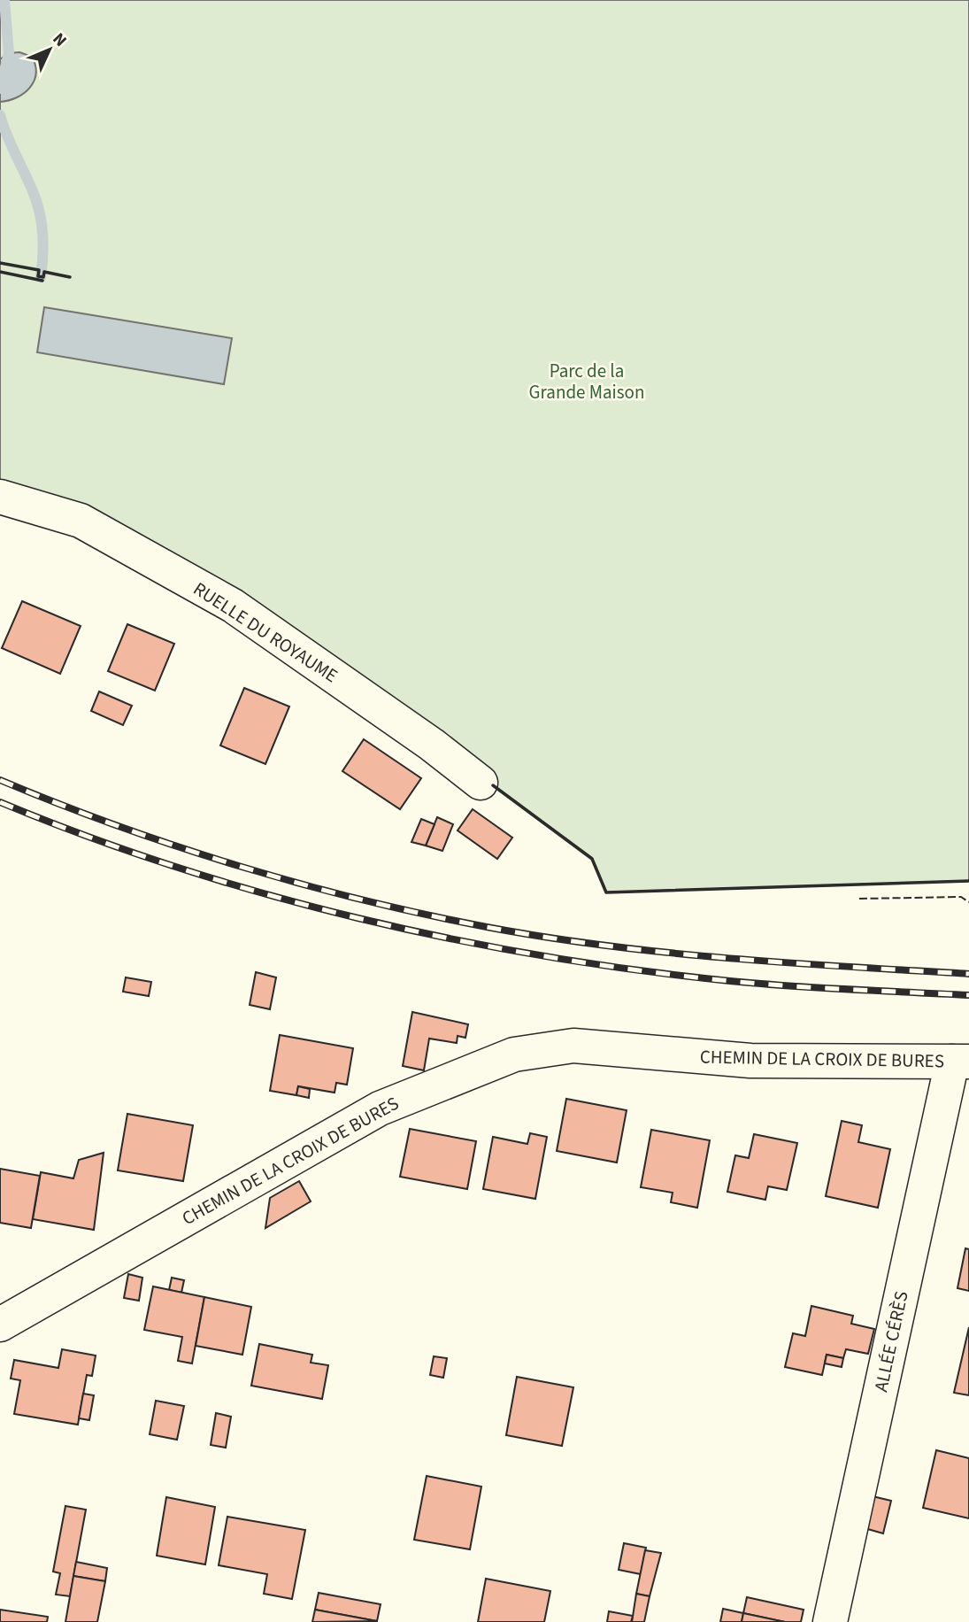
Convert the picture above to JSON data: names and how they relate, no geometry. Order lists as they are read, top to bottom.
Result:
{
  "streets": {
    "street": ["RUELLE DU ROYAUME", "CHEMIN DE LA CROIX DE BURES", "ALLÉE CÉRÈS"]
  },
  "crossings": [
    ["CHEMIN DE LA CROIX DE BURES", "ALLÉE CÉRÈS"]
  ],
  "parks": ["Parc de la Grande Maison"],
  "north": "top right"
}
